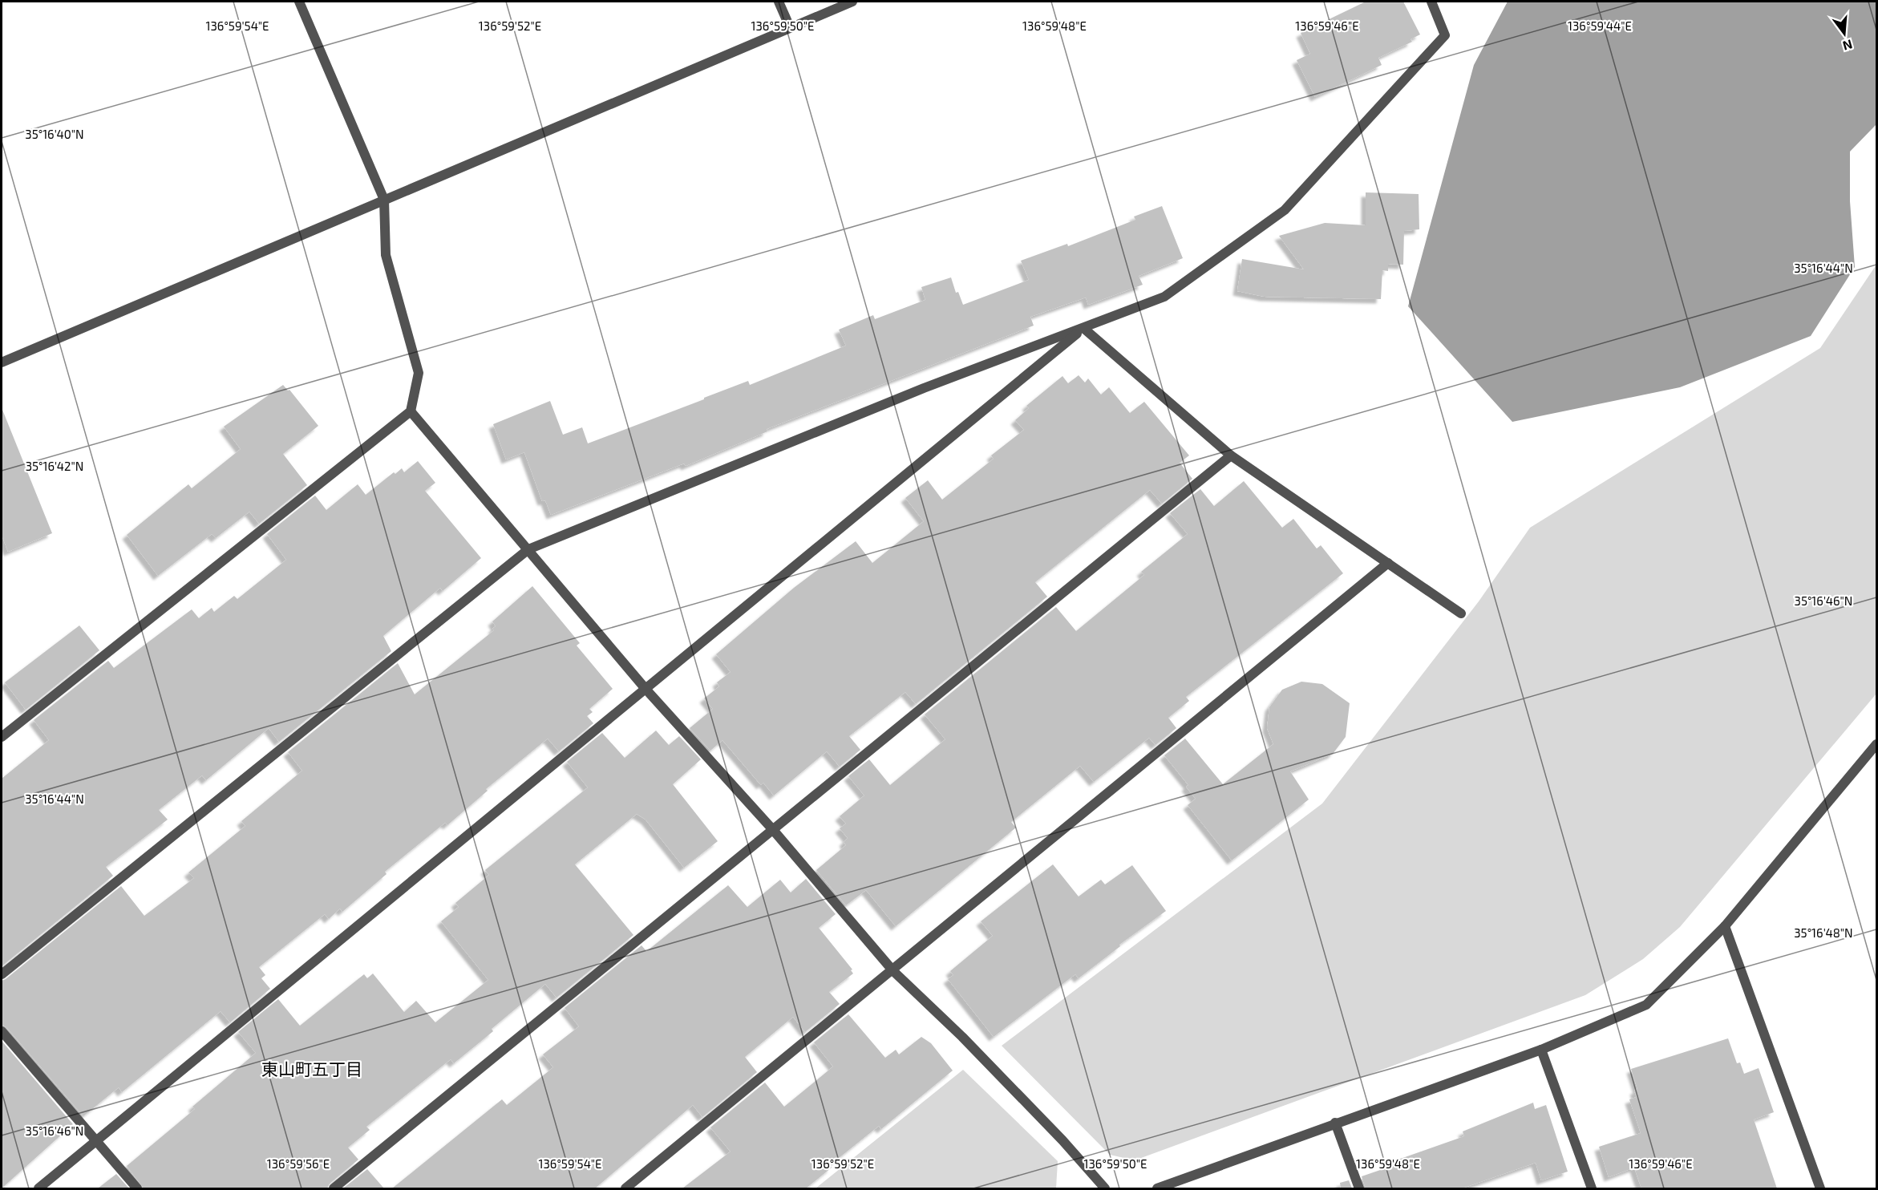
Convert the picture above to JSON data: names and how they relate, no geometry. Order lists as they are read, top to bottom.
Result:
{
  "districts": ["東山町五丁目"],
  "north": "bottom",
  "coordinates": [
    "136°59'54\"E",
    "136°59'52\"E",
    "136°59'50\"E",
    "136°59'48\"E",
    "136°59'46\"E",
    "136°59'44\"E",
    "35°16'40\"N",
    "35°16'44\"N",
    "35°16'42\"N",
    "35°16'46\"N",
    "35°16'48\"N",
    "136°59'56\"E"
  ]
}
